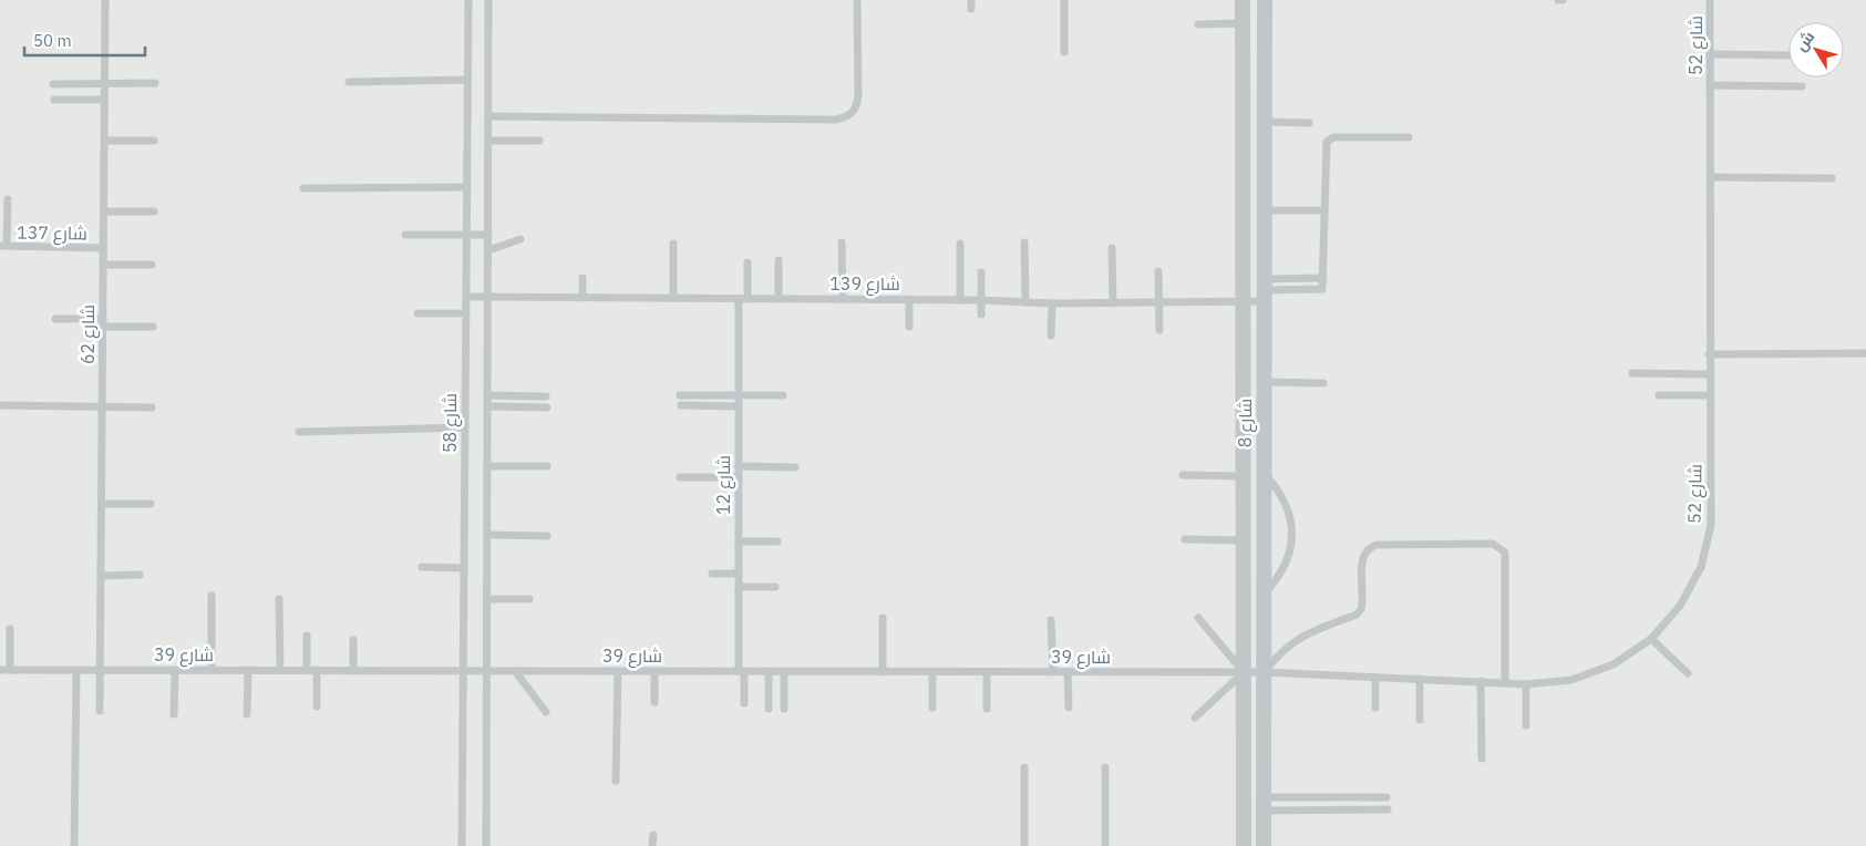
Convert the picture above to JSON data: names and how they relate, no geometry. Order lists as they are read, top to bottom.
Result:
{
  "streets": {
    "street": ["شارع 8"],
    "lane": [
      "شارع 52",
      "شارع 137",
      "شارع 139",
      "شارع 62",
      "شارع 58",
      "شارع 12",
      "شارع 39"
    ]
  },
  "crossings": [
    ["شارع 52", "شارع 8"],
    ["شارع 52", "شارع 39"],
    ["شارع 137", "شارع 62"],
    ["شارع 139", "شارع 58"],
    ["شارع 139", "شارع 8"],
    ["شارع 139", "شارع 12"],
    ["شارع 62", "شارع 39"],
    ["شارع 58", "شارع 39"],
    ["شارع 8", "شارع 39"],
    ["شارع 12", "شارع 39"]
  ],
  "scale_bar": "50 m",
  "north": "top left"
}
